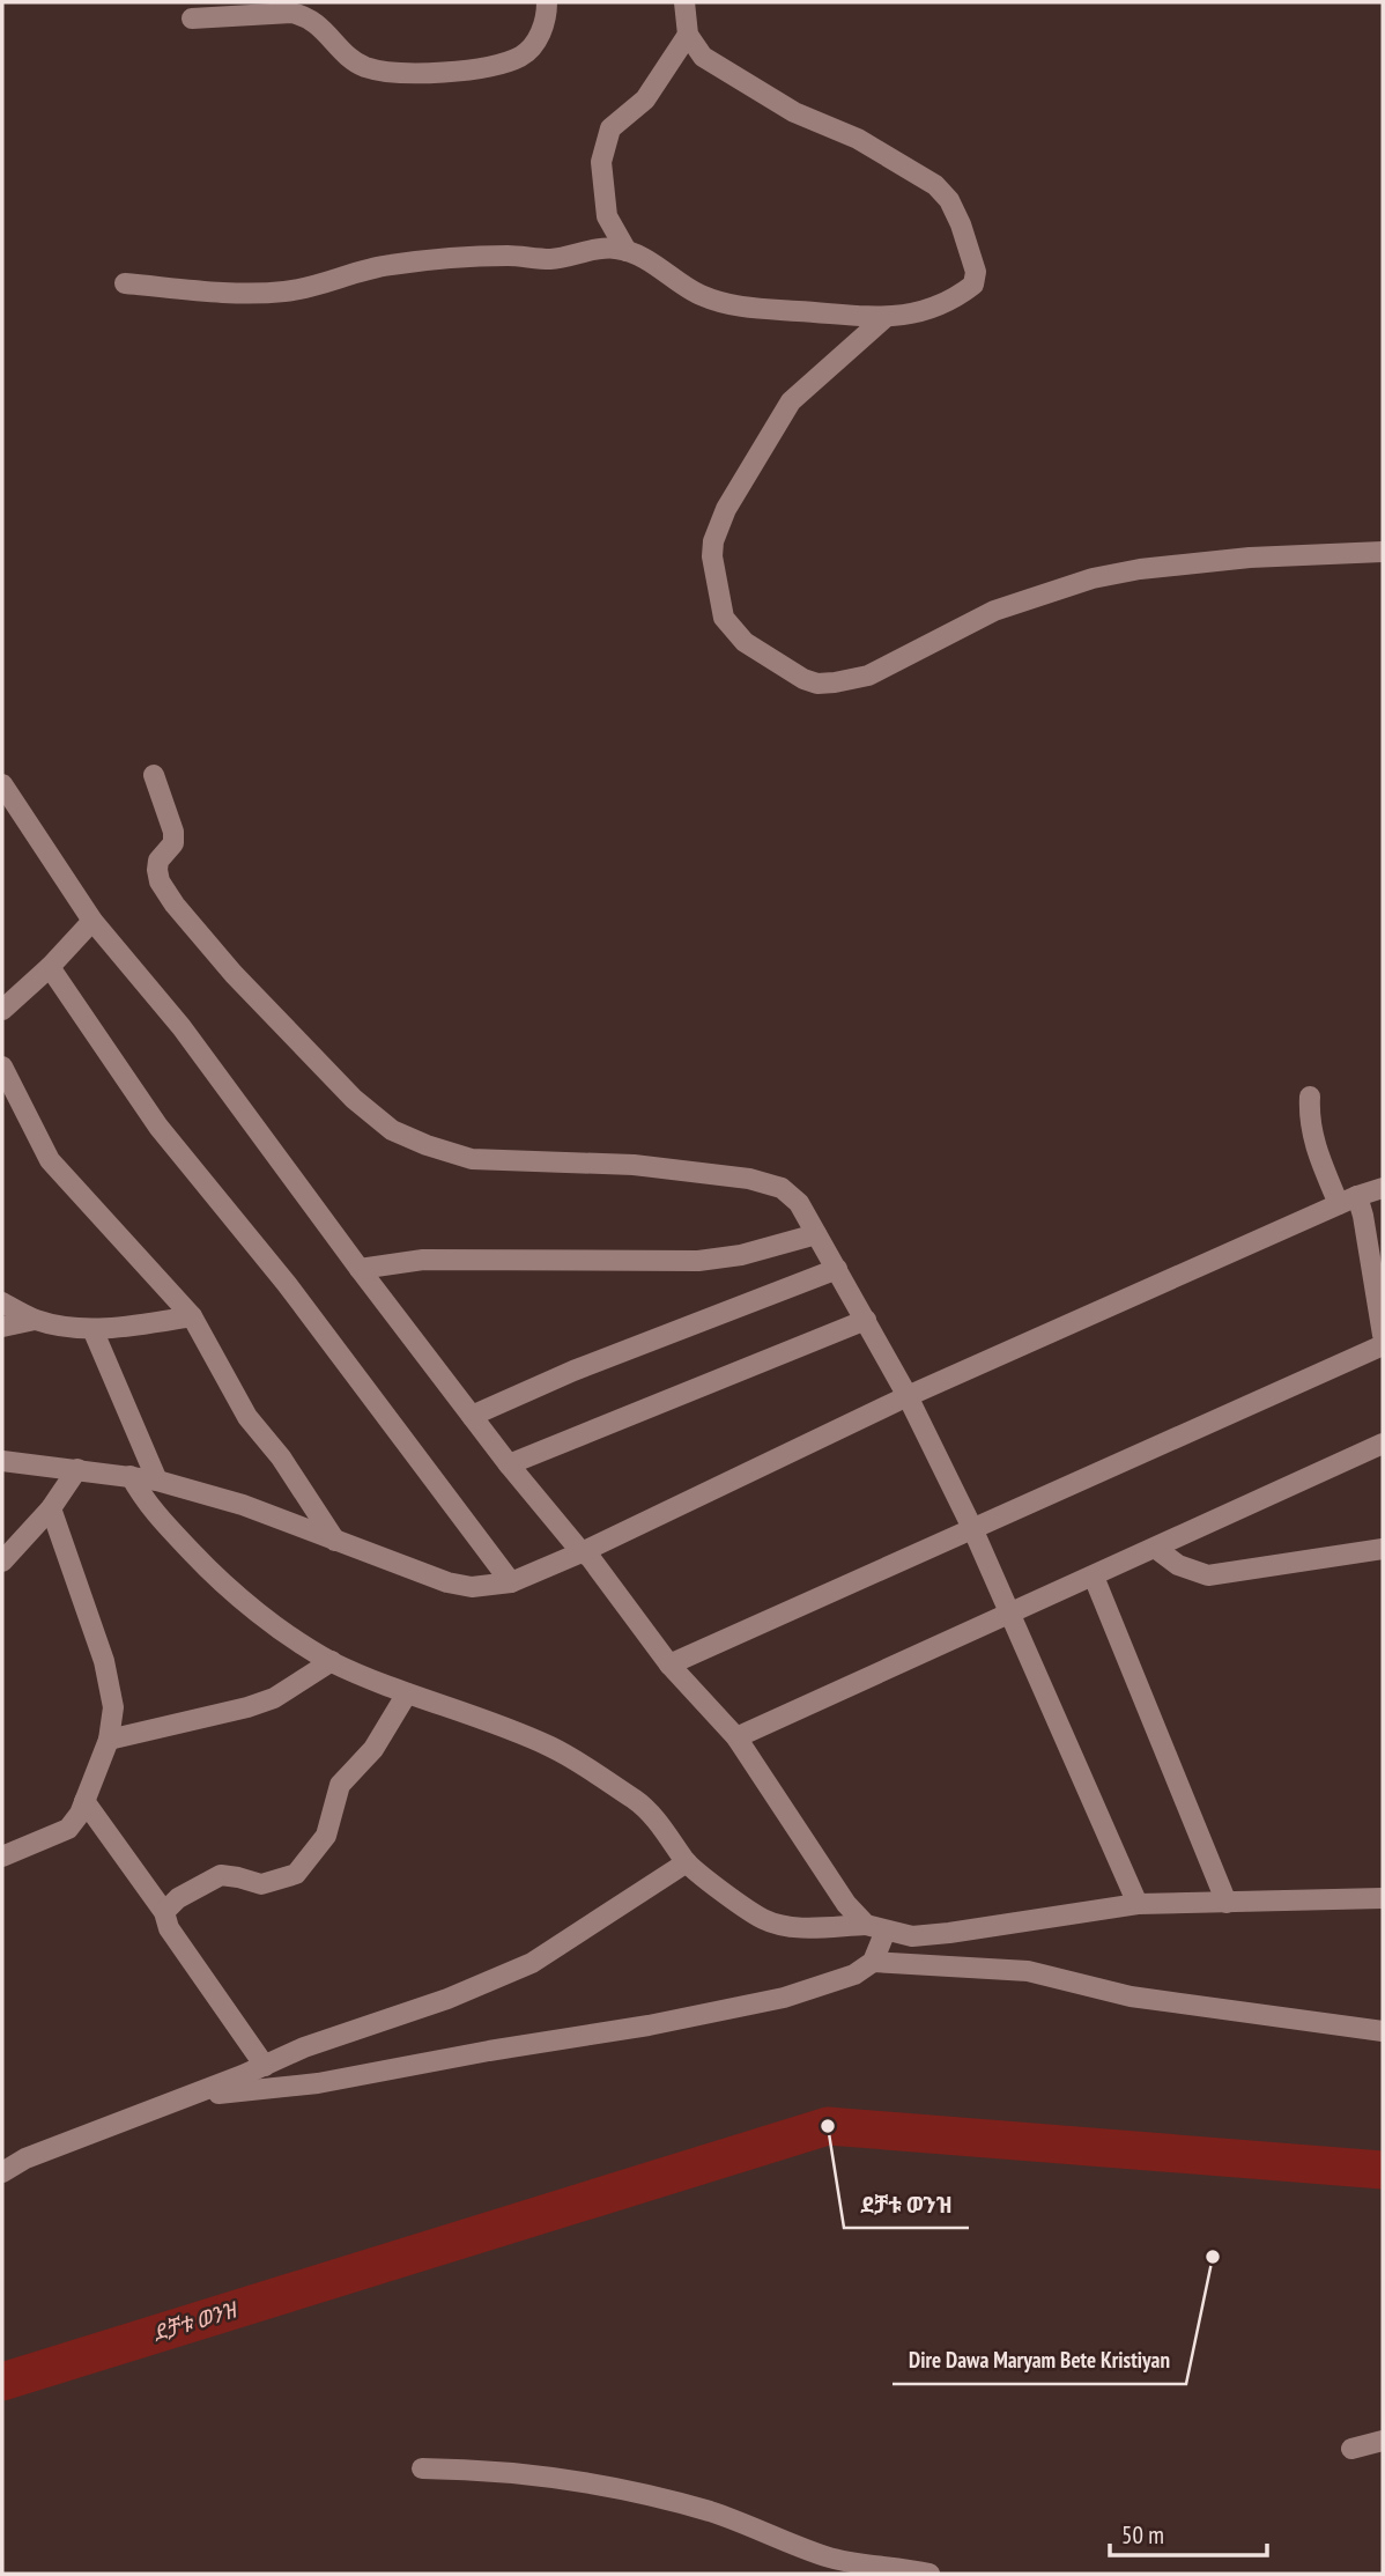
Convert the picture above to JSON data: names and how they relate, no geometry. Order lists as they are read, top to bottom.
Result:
{
  "water": ["ደቻቱ ወንዝ"],
  "places": ["ደቻቱ ወንዝ", "Dire Dawa Maryam Bete Kristiyan"],
  "scale_bar": "50 m"
}
